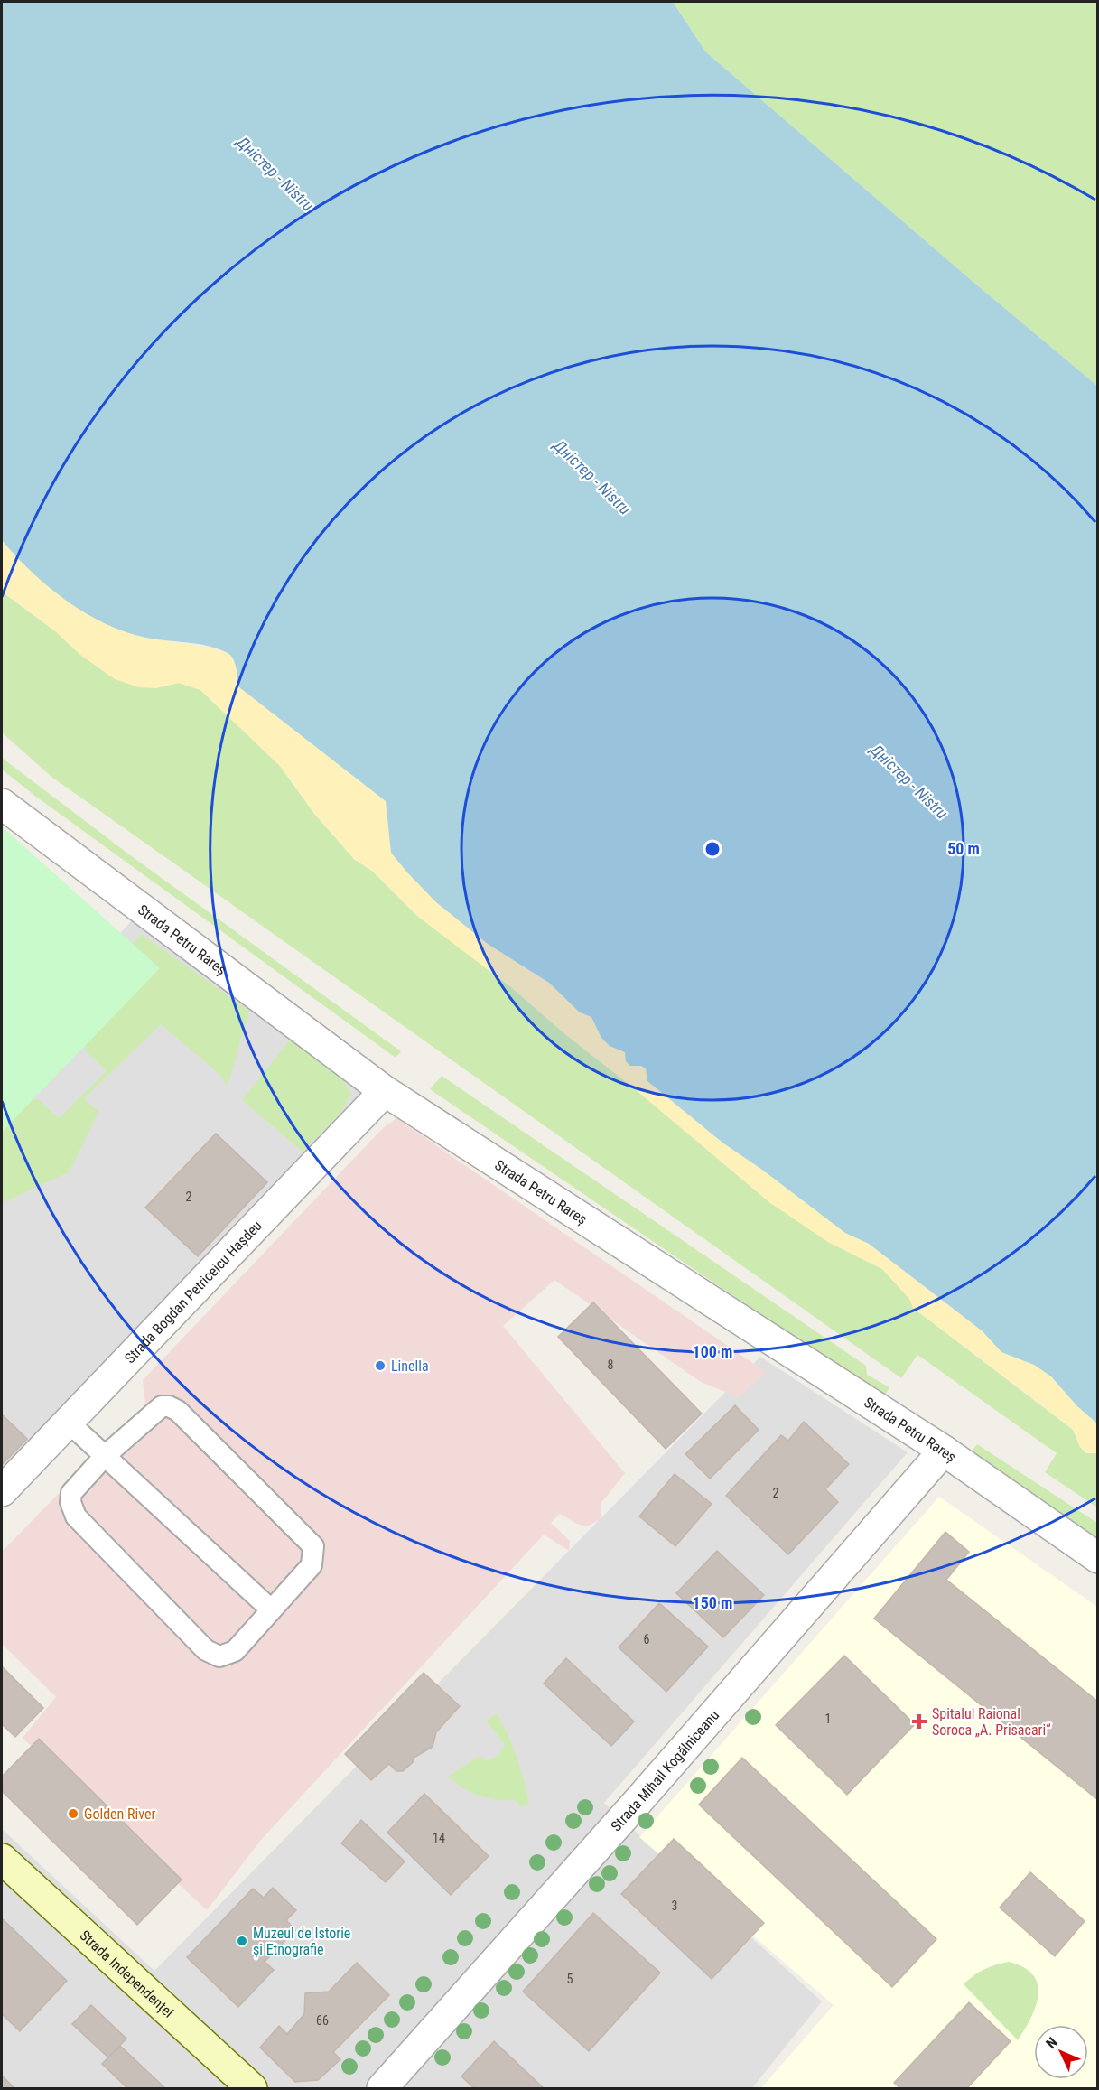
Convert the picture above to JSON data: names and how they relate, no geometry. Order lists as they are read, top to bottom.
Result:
{
  "streets": {
    "main road": ["Strada Independenței"],
    "street": ["Strada Petru Rareș", "Strada Bogdan Petriceicu Hașdeu", "Strada Mihail Kogălniceanu"]
  },
  "crossings": [
    ["Strada Petru Rareș", "Strada Bogdan Petriceicu Hașdeu"],
    ["Strada Petru Rareș", "Strada Mihail Kogălniceanu"]
  ],
  "water": ["Дністер - Nistru"],
  "places": {
    "other": ["Linella", "Golden River", "Muzeul de Istorie și Etnografie"],
    "health": ["Spitalul Raional Soroca „A. Prisacari“"]
  },
  "house_numbers": [
    "2",
    "8",
    "2",
    "6",
    "1",
    "14",
    "3",
    "5",
    "66"
  ],
  "north": "top left",
  "rings": ["50 m", "100 m", "150 m"]
}
